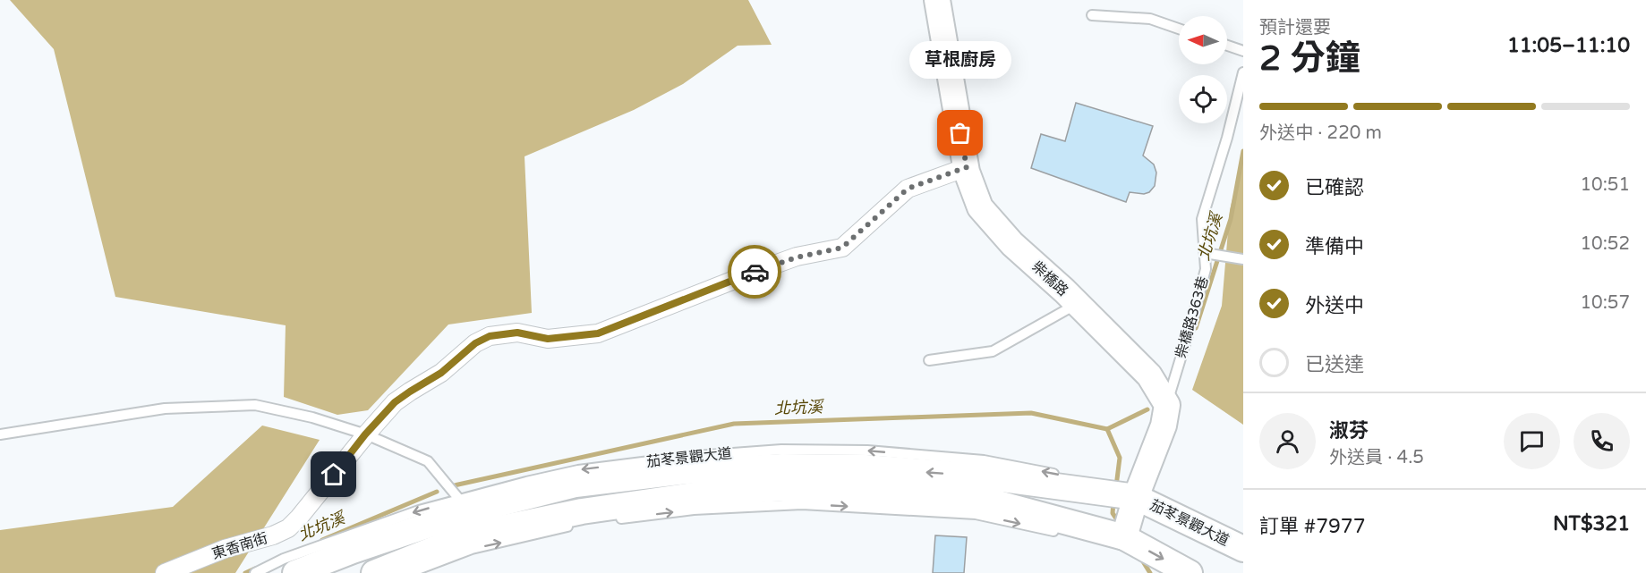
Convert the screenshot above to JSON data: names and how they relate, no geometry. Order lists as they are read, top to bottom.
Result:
{
  "streets": {
    "street": ["柴橋路", "茄苳景觀大道", "東香南街"],
    "lane": ["柴橋路363巷"]
  },
  "crossings": [
    ["柴橋路", "柴橋路363巷"],
    ["柴橋路", "東香南街"]
  ],
  "water": ["北坑溪"],
  "places": ["草根廚房"],
  "north": "left",
  "page": {
    "heading": ["2 分鐘", "預計還要", "11:05–11:10"],
    "panel": [
      "淑芬",
      "外送員 · 4.5",
      "訂單 #7977",
      "NT$321"
    ],
    "bubble": "草根廚房",
    "bar": "外送中 · 220 m",
    "list": [
      ["已確認", "10:51"],
      ["準備中", "10:52"],
      ["外送中", "10:57"],
      "已送達"
    ]
  }
}
